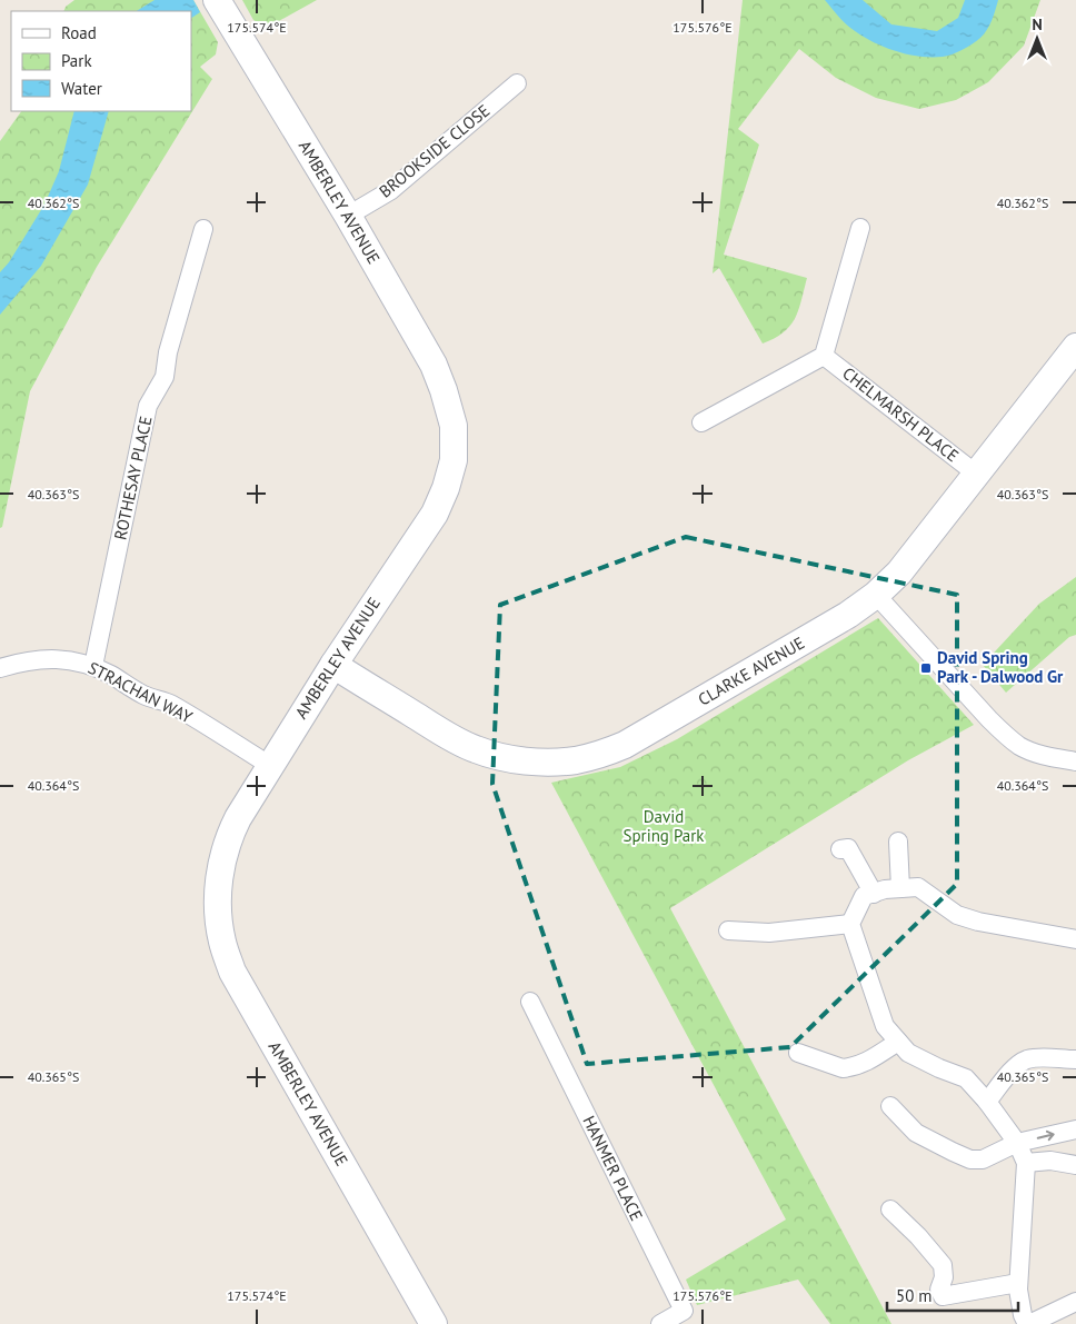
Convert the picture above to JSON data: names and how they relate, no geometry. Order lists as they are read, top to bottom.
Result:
{
  "streets": {
    "street": [
      "BROOKSIDE CLOSE",
      "AMBERLEY AVENUE",
      "CHELMARSH PLACE",
      "ROTHESAY PLACE",
      "CLARKE AVENUE",
      "STRACHAN WAY",
      "HANMER PLACE"
    ]
  },
  "crossings": [
    ["BROOKSIDE CLOSE", "AMBERLEY AVENUE"],
    ["AMBERLEY AVENUE", "CLARKE AVENUE"],
    ["AMBERLEY AVENUE", "STRACHAN WAY"],
    ["CHELMARSH PLACE", "CLARKE AVENUE"],
    ["ROTHESAY PLACE", "STRACHAN WAY"]
  ],
  "parks": ["David Spring Park"],
  "places": {
    "transit": ["David Spring Park - Dalwood Gr"]
  },
  "legend": ["Road", "Park", "Water"],
  "scale_bar": "50 m",
  "north": "top",
  "coordinates": [
    "175.574°E",
    "175.576°E",
    "40.362°S",
    "40.363°S",
    "40.364°S",
    "40.365°S"
  ]
}
